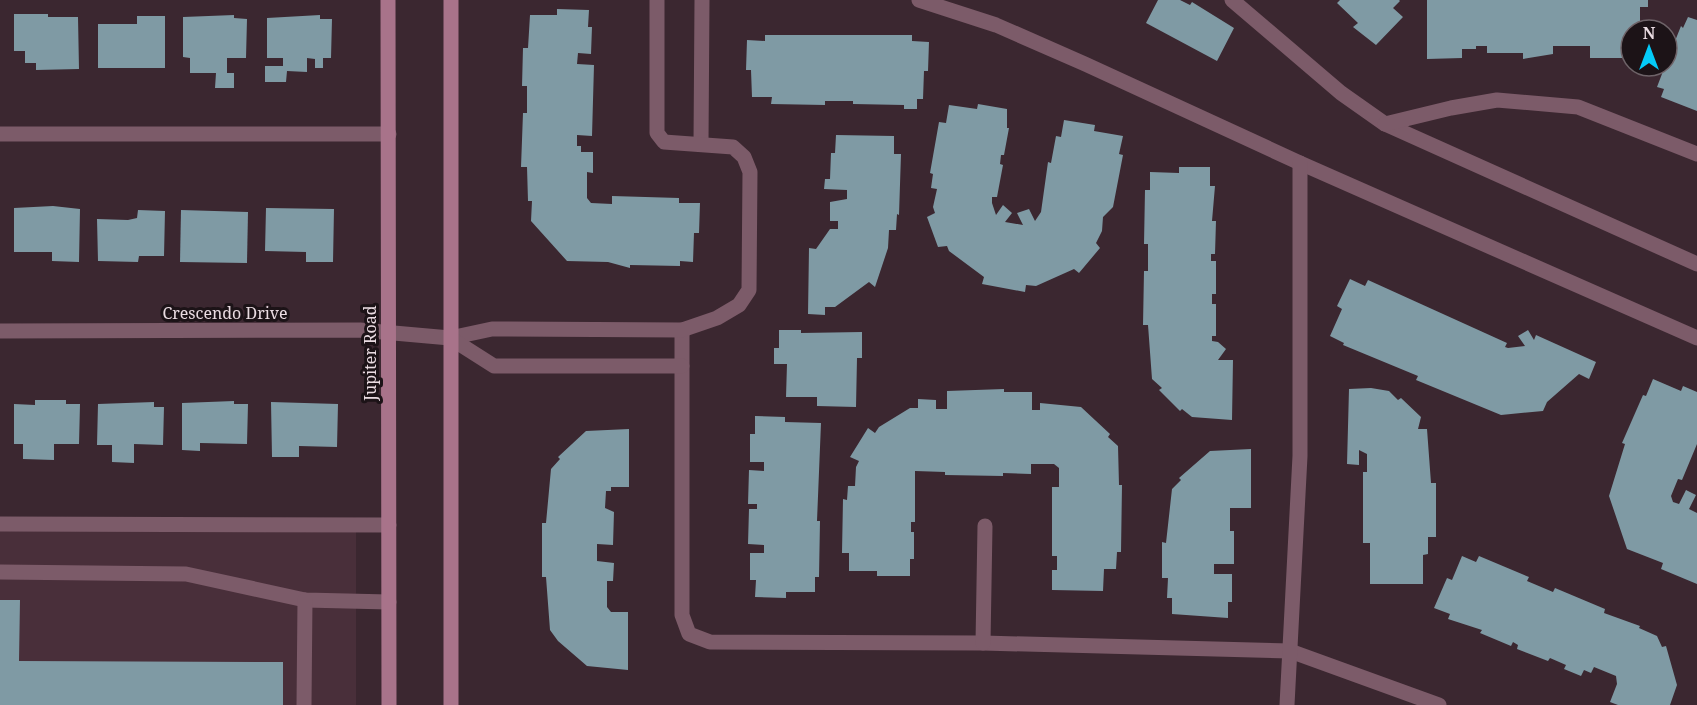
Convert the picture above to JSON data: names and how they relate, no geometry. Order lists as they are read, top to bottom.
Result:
{
  "streets": {
    "main road": ["Jupiter Road"],
    "street": ["Crescendo Drive"]
  },
  "crossings": [
    ["Crescendo Drive", "Jupiter Road"]
  ],
  "north": "top"
}
